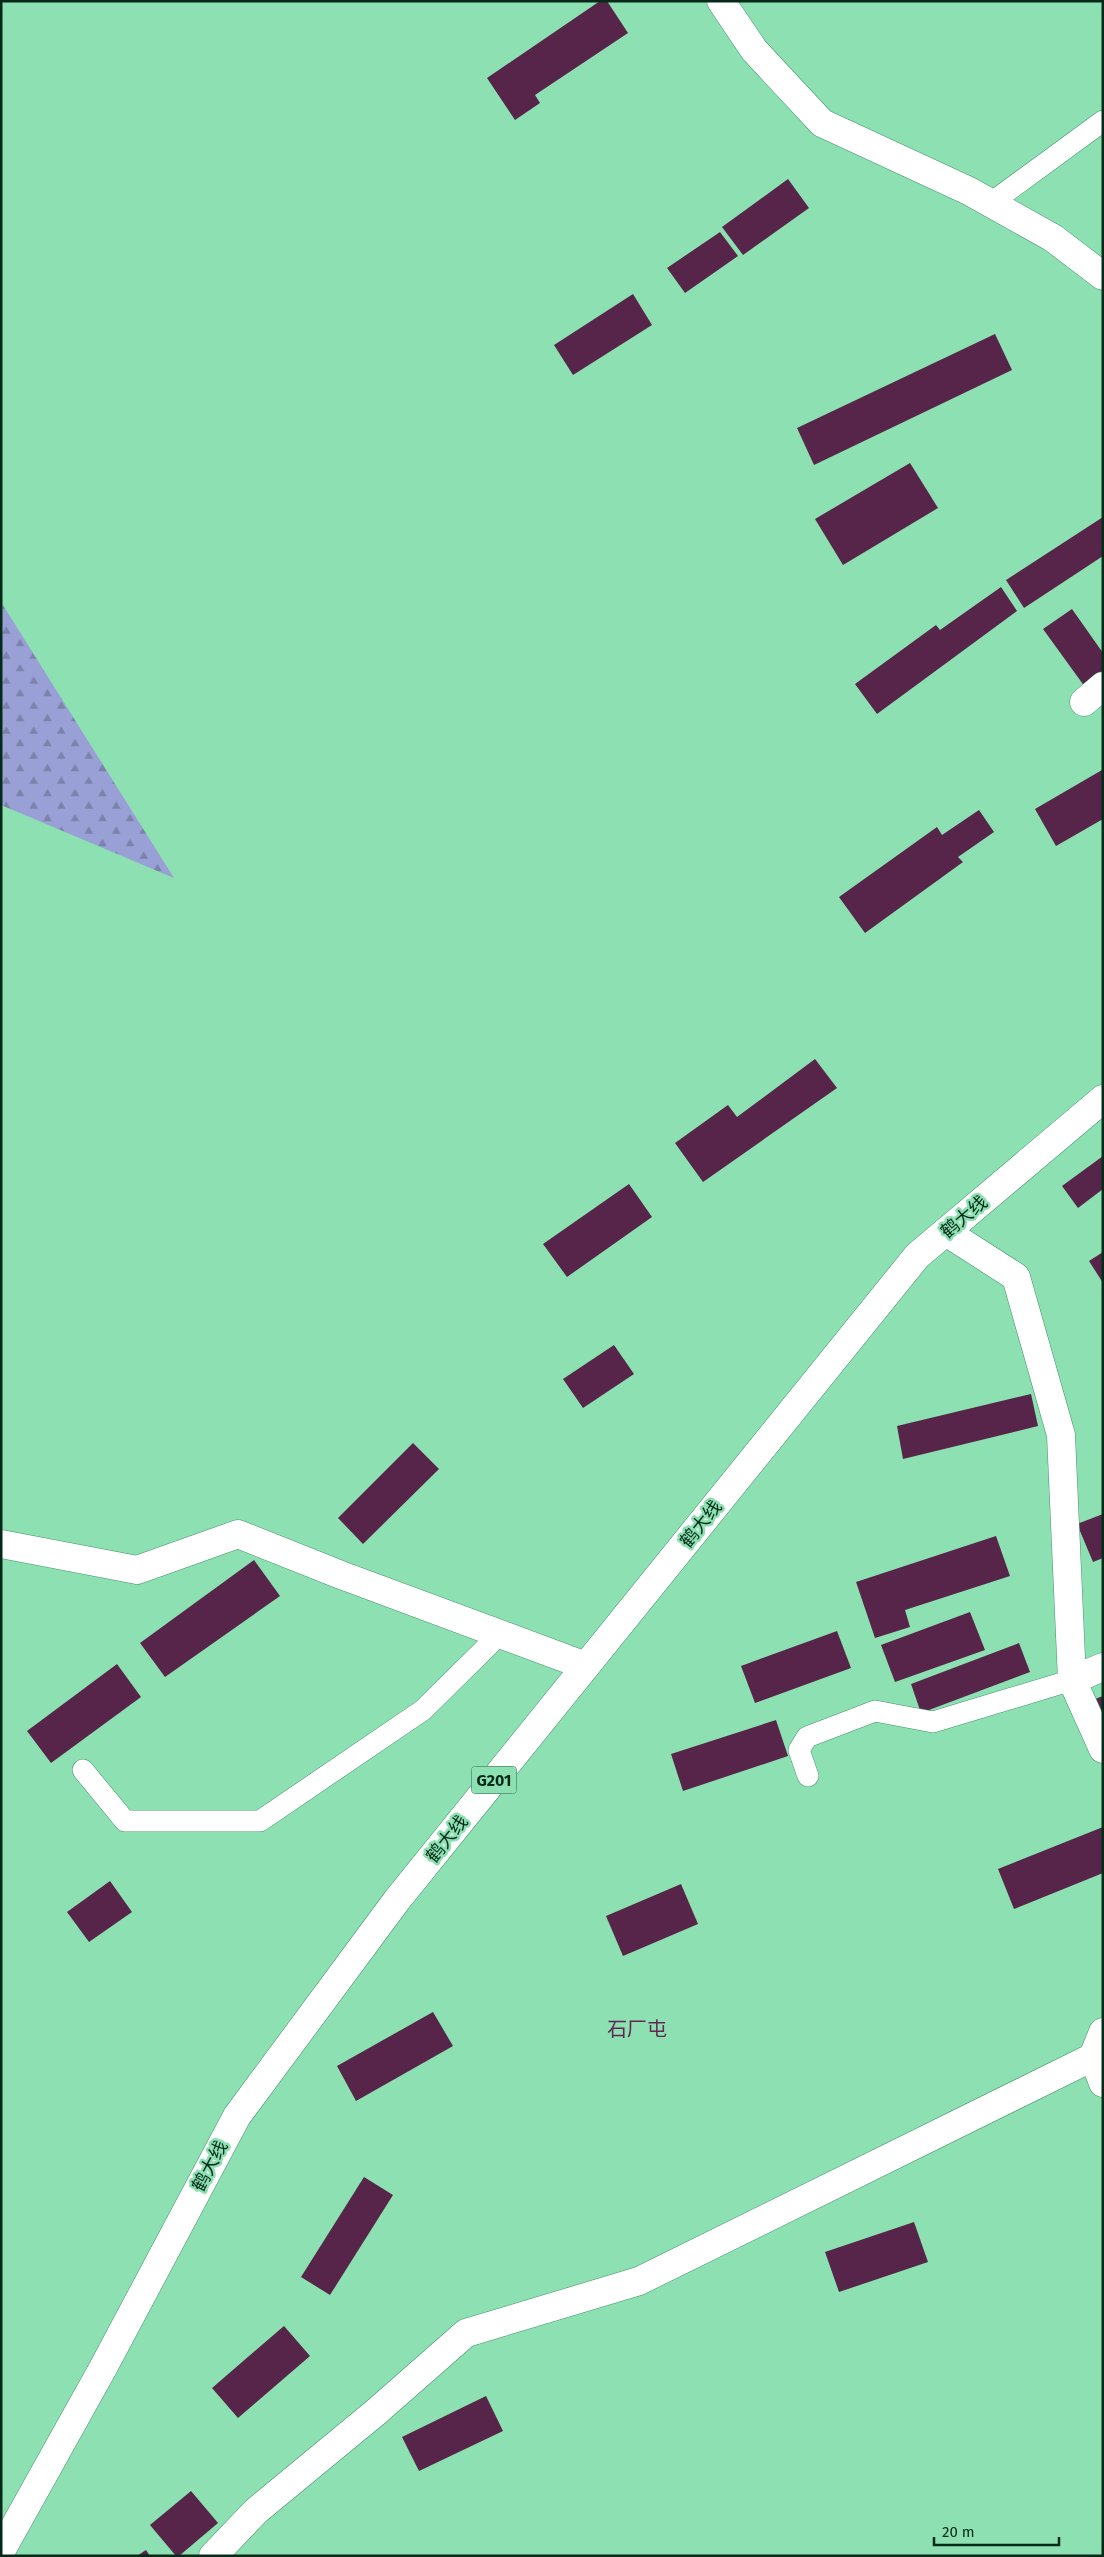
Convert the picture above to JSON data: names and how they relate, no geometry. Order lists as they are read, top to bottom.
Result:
{
  "streets": {
    "main road": ["鹤大线", "G201"]
  },
  "districts": ["石厂屯"],
  "scale_bar": "20 m"
}
